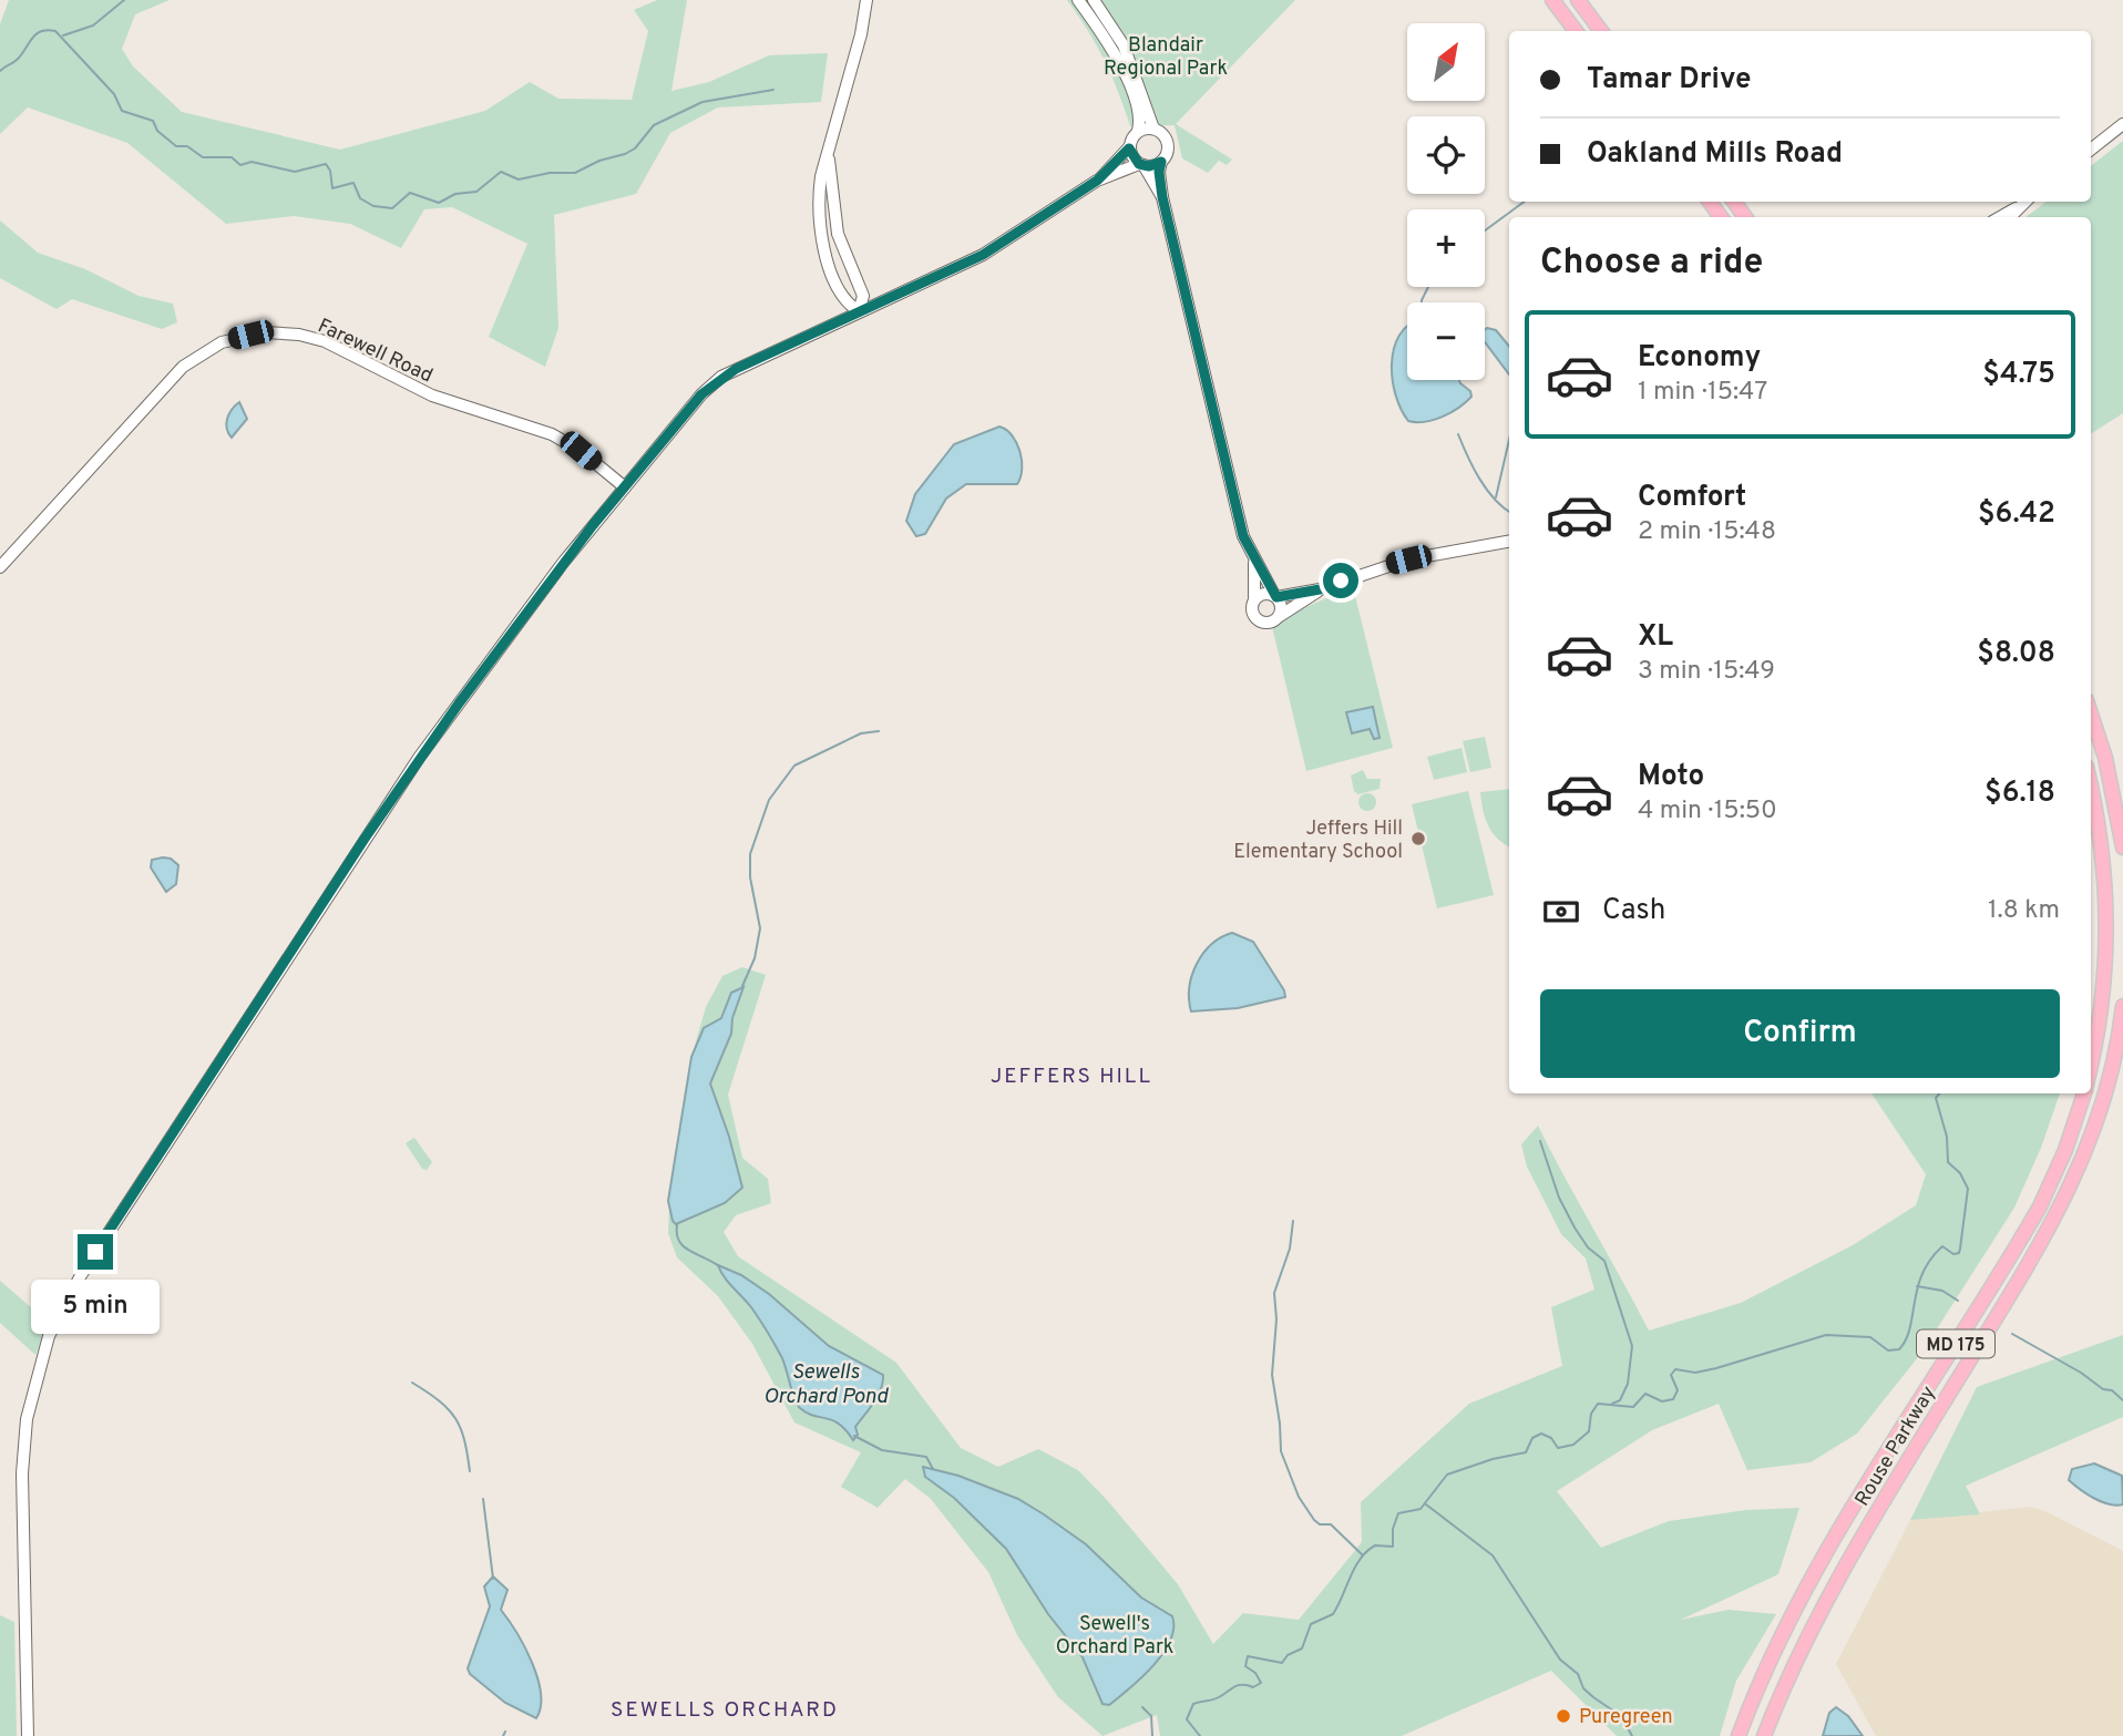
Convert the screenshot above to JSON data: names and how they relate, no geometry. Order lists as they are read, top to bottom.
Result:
{
  "streets": {
    "main road": ["MD 175", "Rouse Parkway"],
    "street": ["Farewell Road"]
  },
  "districts": ["JEFFERS HILL", "SEWELLS ORCHARD"],
  "water": ["Sewells Orchard Pond"],
  "parks": ["Blandair Regional Park", "Sewell's Orchard Park"],
  "places": ["Jeffers Hill Elementary School", "Puregreen"],
  "north": "top right",
  "page": {
    "map_buttons": ["+", "−"],
    "banner": ["Tamar Drive", "Oakland Mills Road"],
    "heading": "Choose a ride",
    "list": [
      {
        "name": "Economy",
        "note": "1 min · 15:47",
        "value": "$4.75"
      },
      {
        "name": "Comfort",
        "note": "2 min · 15:48",
        "value": "$6.42"
      },
      {
        "name": "XL",
        "note": "3 min · 15:49",
        "value": "$8.08"
      },
      {
        "name": "Moto",
        "note": "4 min · 15:50",
        "value": "$6.18"
      }
    ],
    "pay": ["Cash", "1.8 km"],
    "buttons": "Confirm",
    "bubble": "5 min"
  }
}
